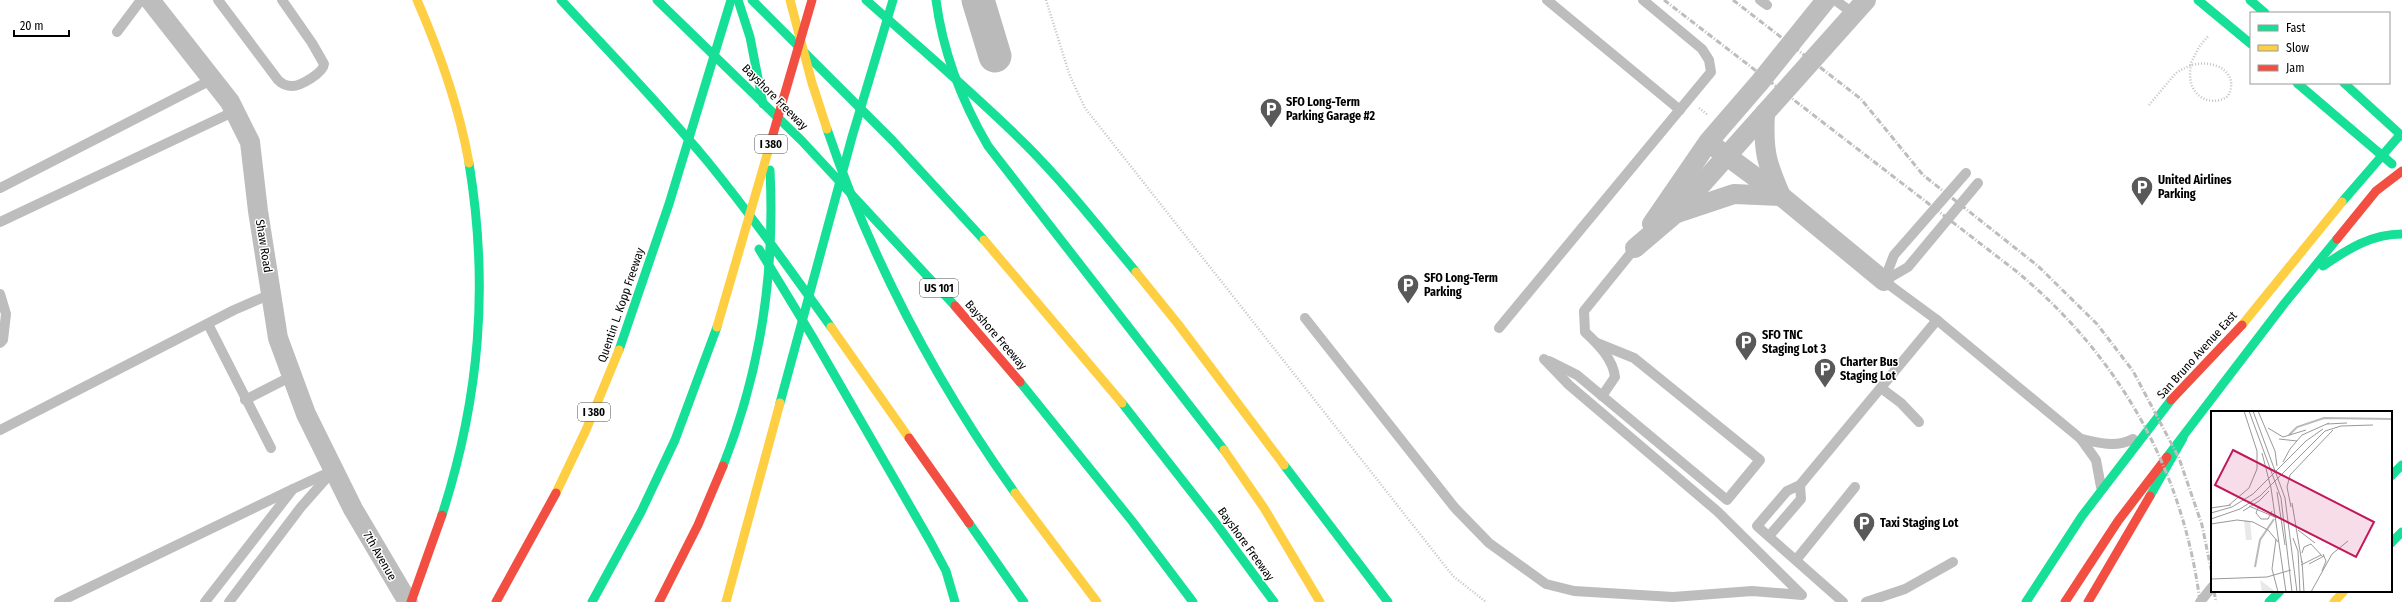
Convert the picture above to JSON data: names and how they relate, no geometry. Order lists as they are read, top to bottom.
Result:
{
  "streets": {
    "main road": [
      "Bayshore Freeway",
      "I 380",
      "US 101",
      "Quentin L. Kopp Freeway",
      "San Bruno Avenue East"
    ],
    "street": ["Shaw Road", "7th Avenue"]
  },
  "crossings": [
    ["Shaw Road", "7th Avenue"]
  ],
  "places": {
    "parking": [
      "SFO Long-Term Parking Garage #2",
      "United Airlines Parking",
      "SFO Long-Term Parking",
      "SFO TNC Staging Lot 3",
      "Charter Bus Staging Lot",
      "Taxi Staging Lot"
    ]
  },
  "legend": ["Fast", "Slow", "Jam"],
  "scale_bar": "20 m"
}
